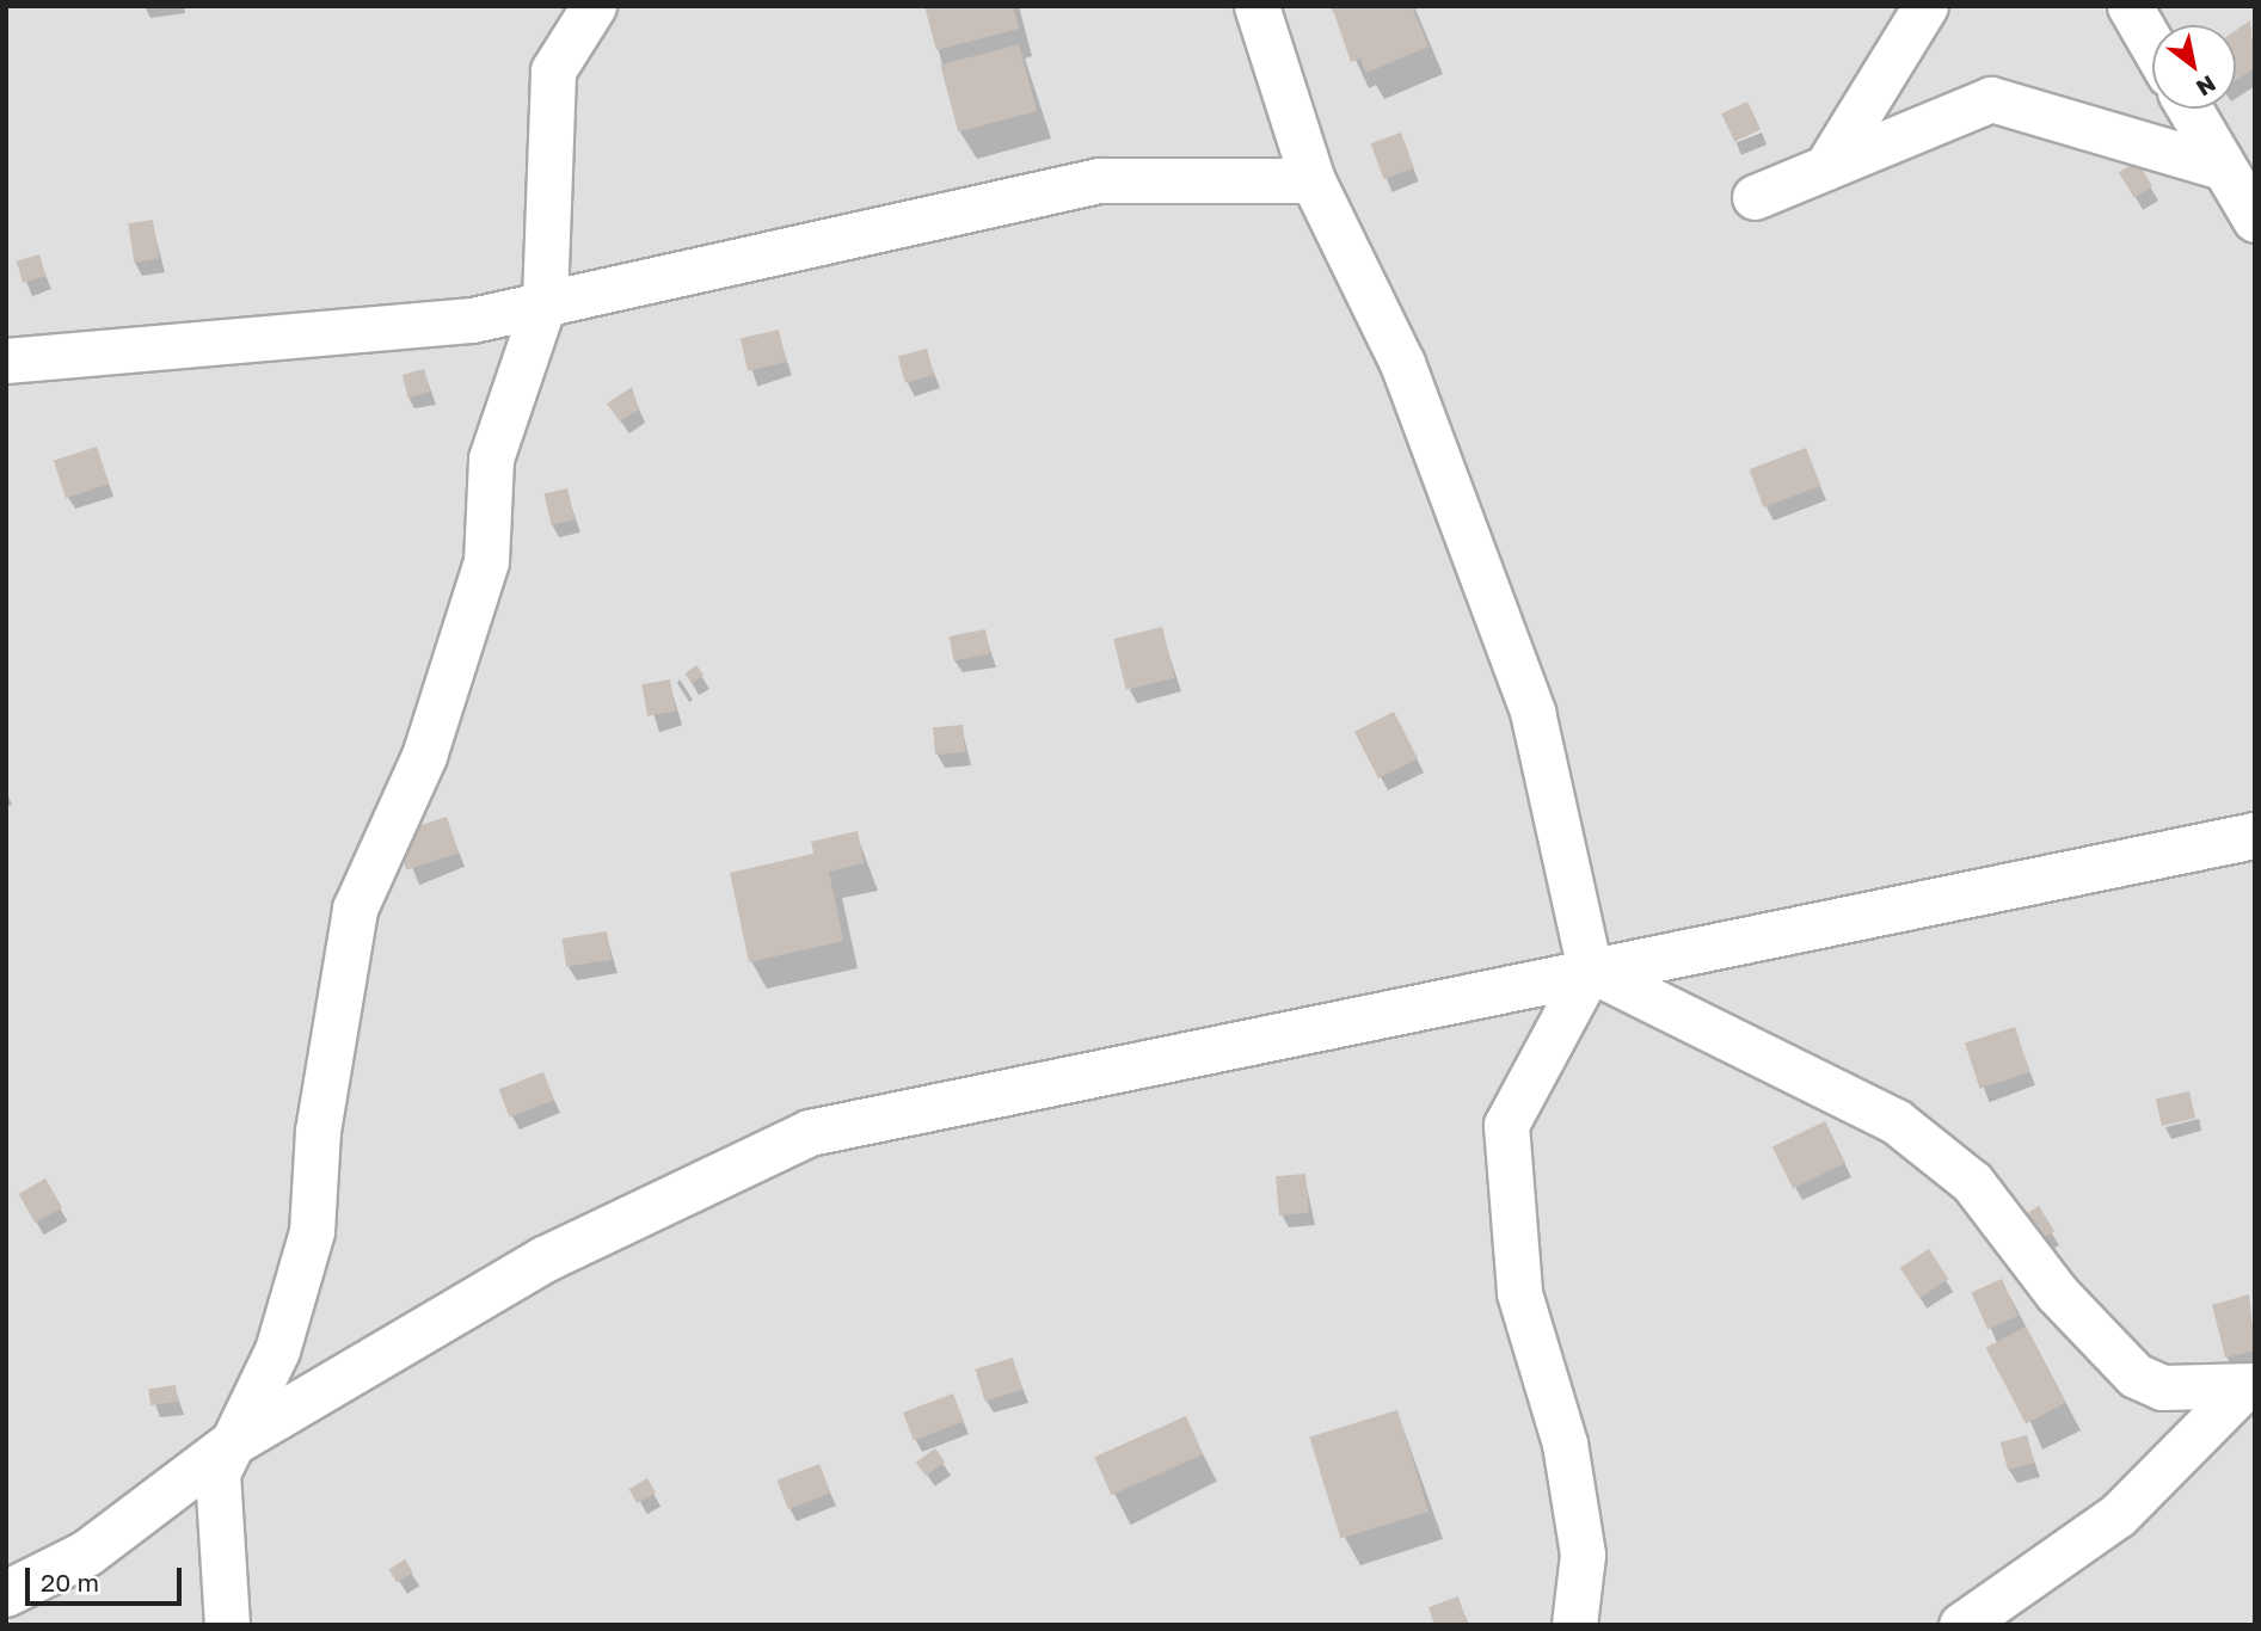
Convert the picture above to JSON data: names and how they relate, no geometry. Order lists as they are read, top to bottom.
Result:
{
  "scale_bar": "20 m",
  "north": "bottom right"
}
